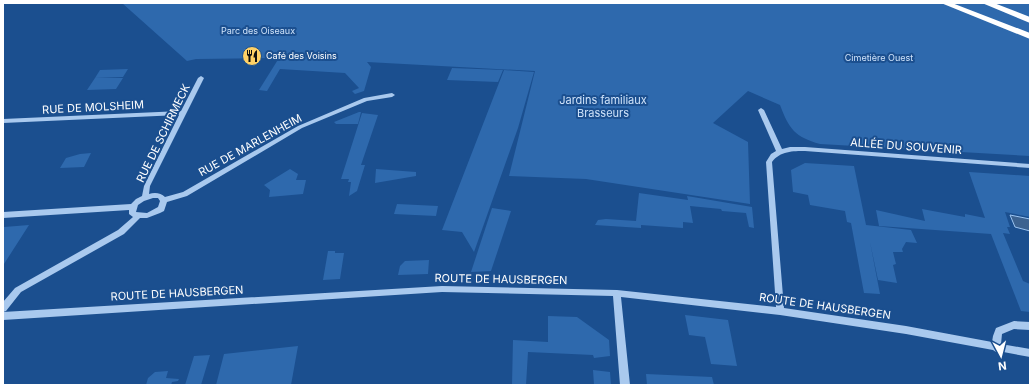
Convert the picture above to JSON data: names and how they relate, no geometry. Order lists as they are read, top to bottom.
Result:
{
  "streets": {
    "street": [
      "RUE DE MOLSHEIM",
      "RUE DE SCHIRMECK",
      "RUE DE MARLENHEIM",
      "ALLÉE DU SOUVENIR",
      "ROUTE DE HAUSBERGEN"
    ]
  },
  "crossings": [
    ["RUE DE MOLSHEIM", "RUE DE SCHIRMECK"]
  ],
  "parks": ["Parc des Oiseaux", "Cimetière Ouest", "Jardins familiaux Brasseurs"],
  "places": {
    "restaurant": ["Café des Voisins"]
  },
  "north": "bottom"
}
